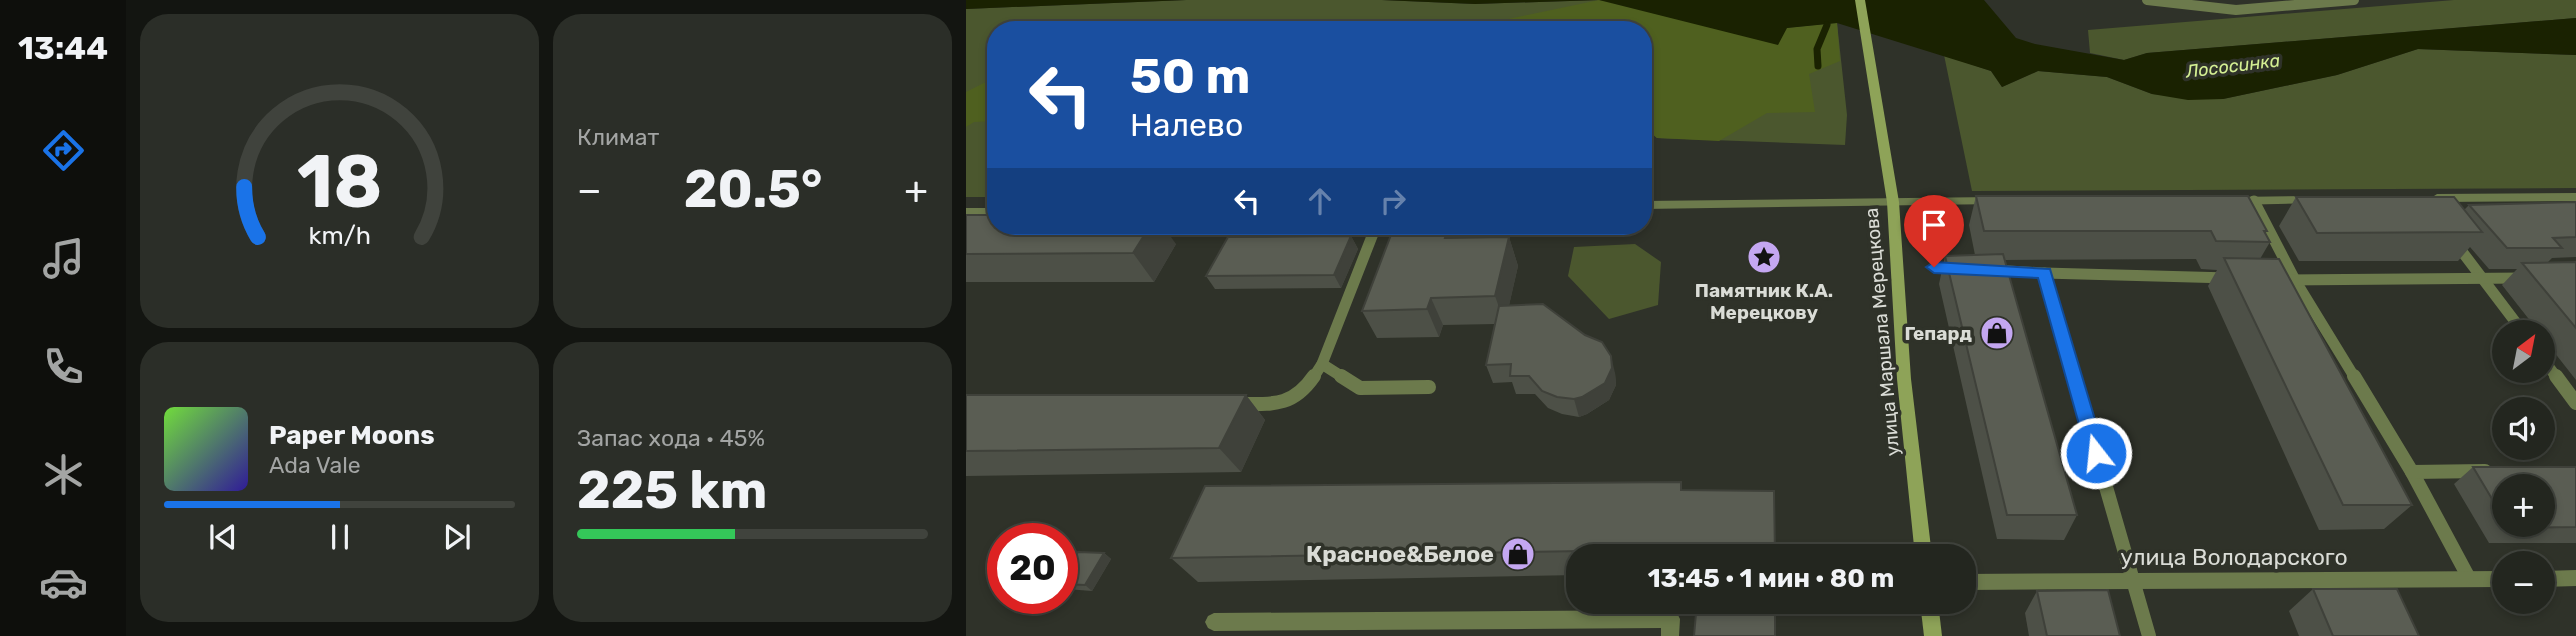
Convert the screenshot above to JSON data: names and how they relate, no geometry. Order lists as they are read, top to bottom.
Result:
{
  "streets": {
    "main road": ["улица Маршала Мерецкова"],
    "street": ["улица Володарского"]
  },
  "water": ["Лососинка"],
  "places": {
    "place": ["Памятник К.А. Мерецкову"],
    "shop": ["Гепард", "Красное&Белое"]
  },
  "north": "top right",
  "page": {
    "tabs": "13:44",
    "tile": [
      "Климат",
      ["Запас хода · 45%", "225 km"]
    ],
    "turn": ["50 m", "Налево"],
    "heat": ["−", "20.5°", "+"],
    "map_buttons": ["+", "−"],
    "song": ["Paper Moons", "Ada Vale"],
    "limit": "20",
    "trip": "13:45 · 1 мин · 80 m",
    "gauge": ["18", "km/h"]
  }
}
